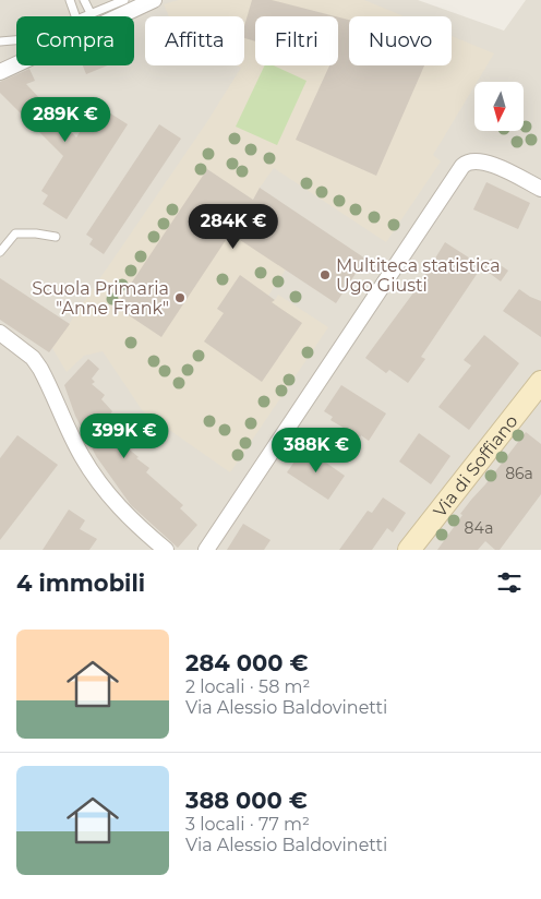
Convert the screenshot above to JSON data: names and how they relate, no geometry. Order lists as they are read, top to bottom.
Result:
{
  "streets": {
    "street": ["Via di Soffiano"]
  },
  "places": ["Multiteca statistica Ugo Giusti", "Scuola Primaria \"Anne Frank\""],
  "house_numbers": ["86a", "84a"],
  "north": "bottom",
  "page": {
    "chip": [
      "Compra",
      "Affitta",
      "Filtri",
      "Nuovo"
    ],
    "price": [
      "289K €",
      "284K €",
      "399K €",
      "388K €"
    ],
    "heading": "4 immobili",
    "list": [
      {
        "name": "284 000 €",
        "note": "2 locali · 58 m² · Via Alessio Baldovinetti"
      },
      {
        "name": "388 000 €",
        "note": "3 locali · 77 m² · Via Alessio Baldovinetti"
      }
    ]
  }
}
